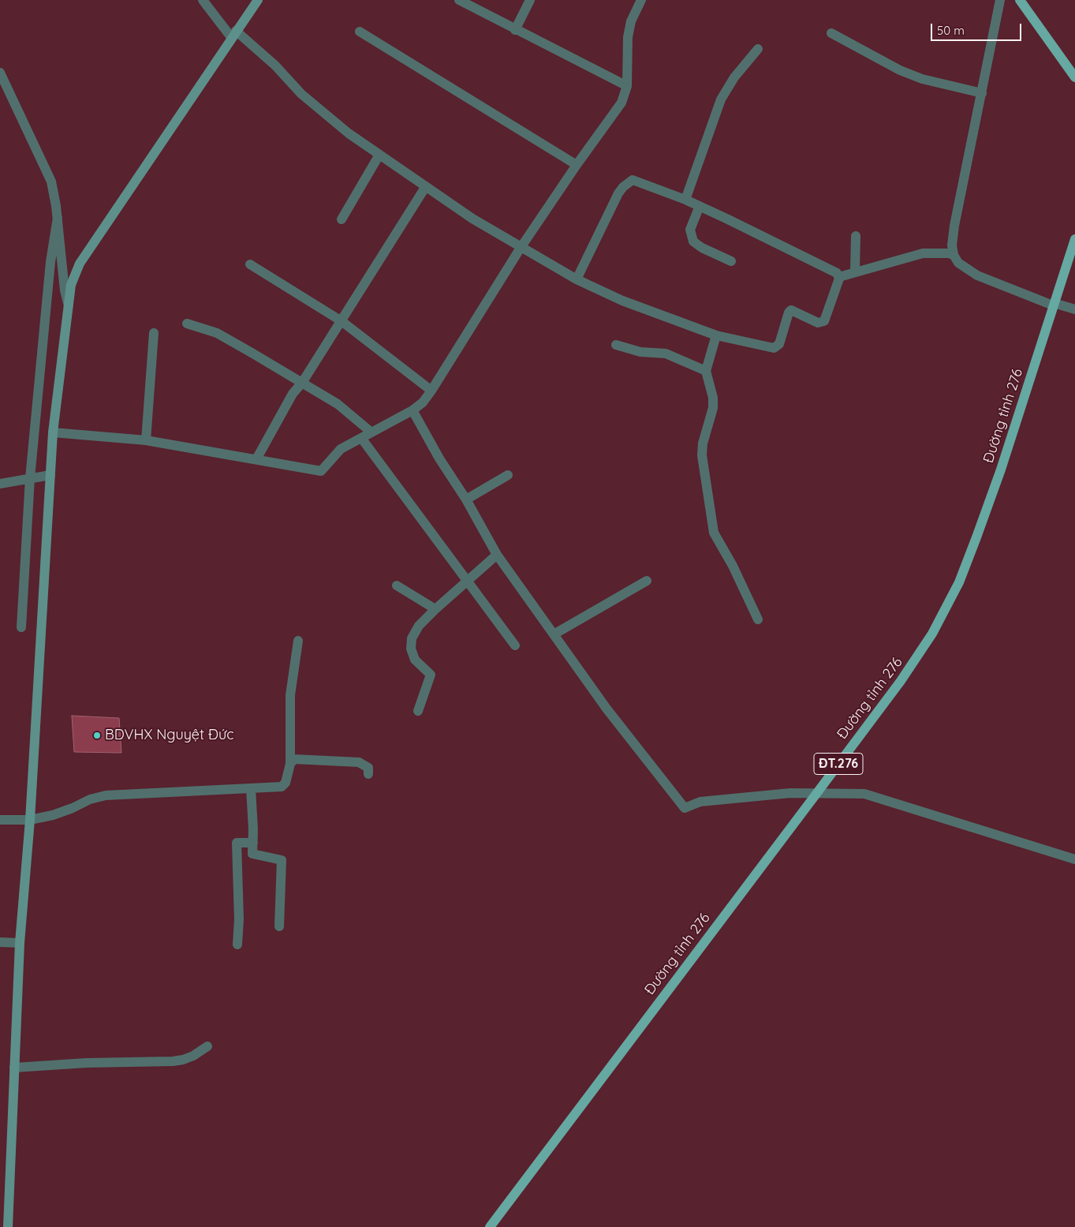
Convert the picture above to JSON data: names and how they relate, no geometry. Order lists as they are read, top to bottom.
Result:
{
  "streets": {
    "main road": ["Đường tỉnh 276", "ĐT.276"]
  },
  "places": ["BDVHX Nguyệt Đức"],
  "scale_bar": "50 m"
}
